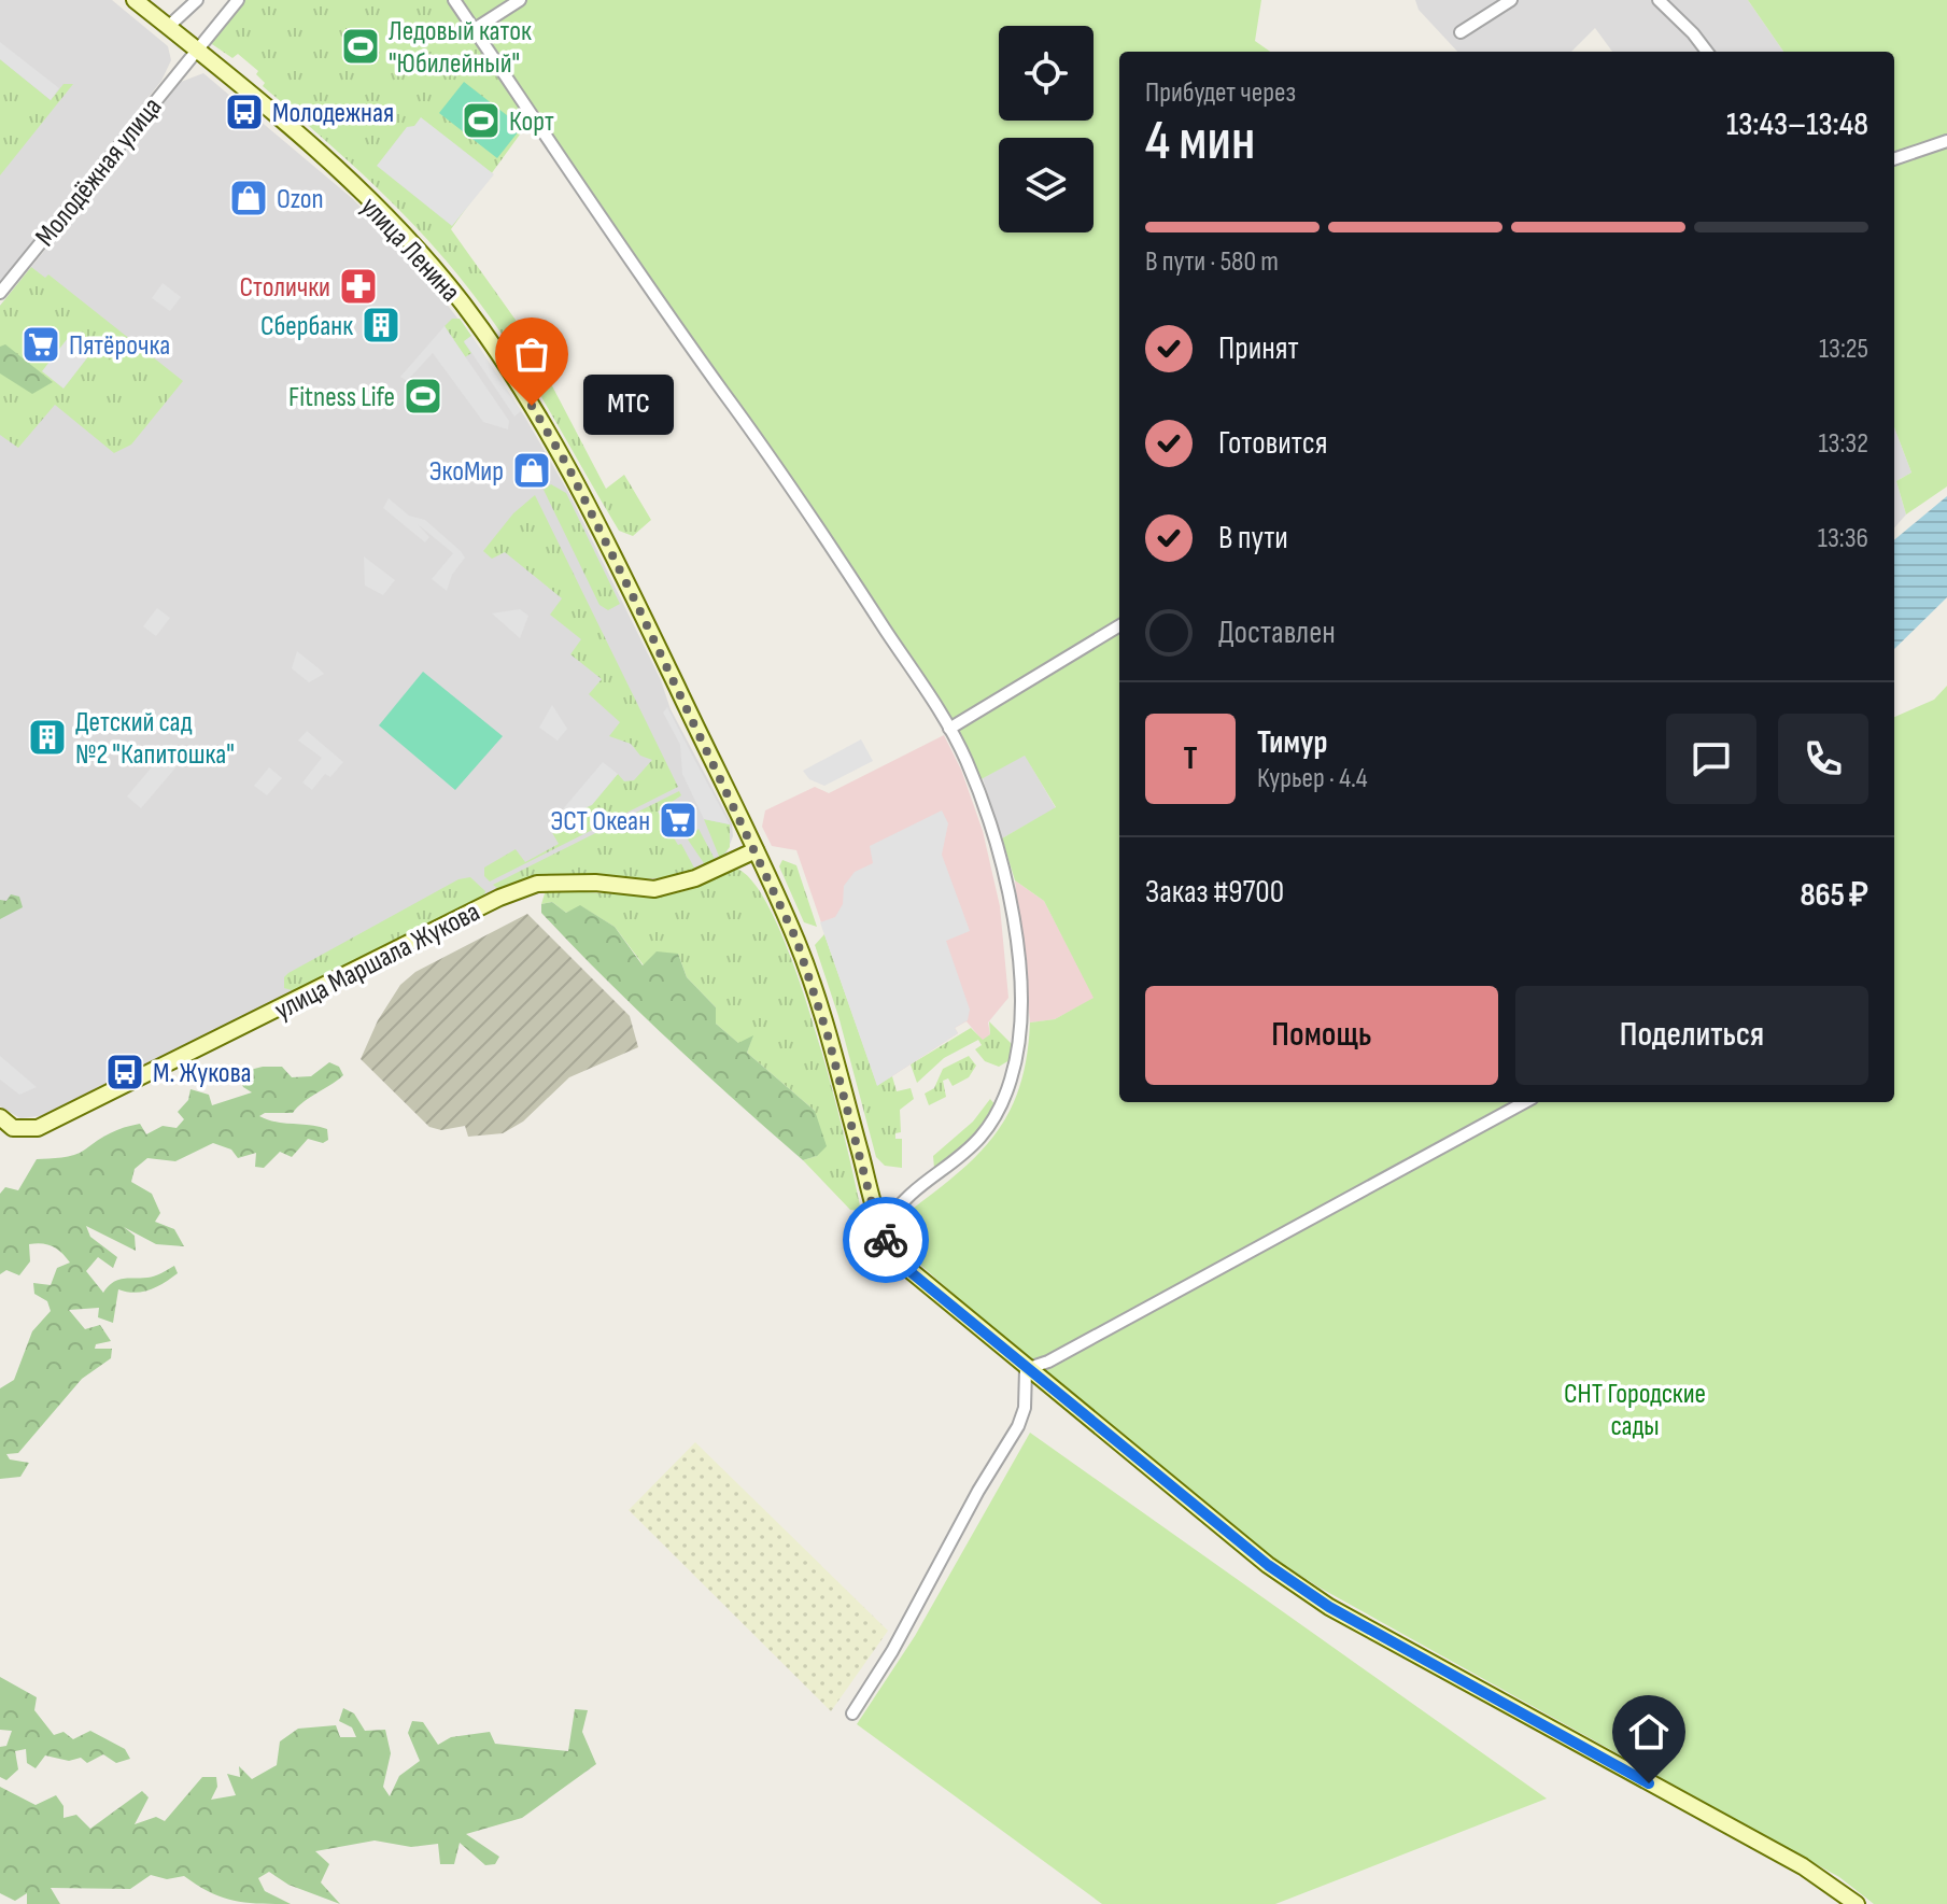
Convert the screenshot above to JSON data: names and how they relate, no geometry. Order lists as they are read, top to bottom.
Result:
{
  "streets": {
    "main road": ["улица Ленина", "улица Маршала Жукова"],
    "street": ["Молодёжная улица"]
  },
  "crossings": [
    ["Молодёжная улица", "улица Ленина"],
    ["улица Ленина", "улица Маршала Жукова"]
  ],
  "parks": ["СНТ Городские сады"],
  "places": {
    "sports": ["Ледовый каток \"Юбилейный\"", "Корт", "Fitness Life"],
    "bus stop": ["Молодежная", "М. Жукова"],
    "shop": ["Ozon", "ЭкоМир"],
    "pharmacy": ["Столички"],
    "building": ["Сбербанк", "Детский сад №2 \"Капитошка\""],
    "supermarket": ["Пятёрочка", "ЭСТ Океан"],
    "other": ["МТС"]
  },
  "page": {
    "heading": ["4 мин", "Прибудет через", "13:43–13:48"],
    "panel": [
      "Тимур",
      "Курьер · 4.4",
      "Заказ #9700",
      "865 ₽"
    ],
    "bar": "В пути · 580 m",
    "list": [
      ["Принят", "13:25"],
      ["Готовится", "13:32"],
      ["В пути", "13:36"],
      "Доставлен"
    ],
    "bubble": "МТС",
    "round": "Т",
    "buttons": ["Помощь", "Поделиться"]
  }
}
